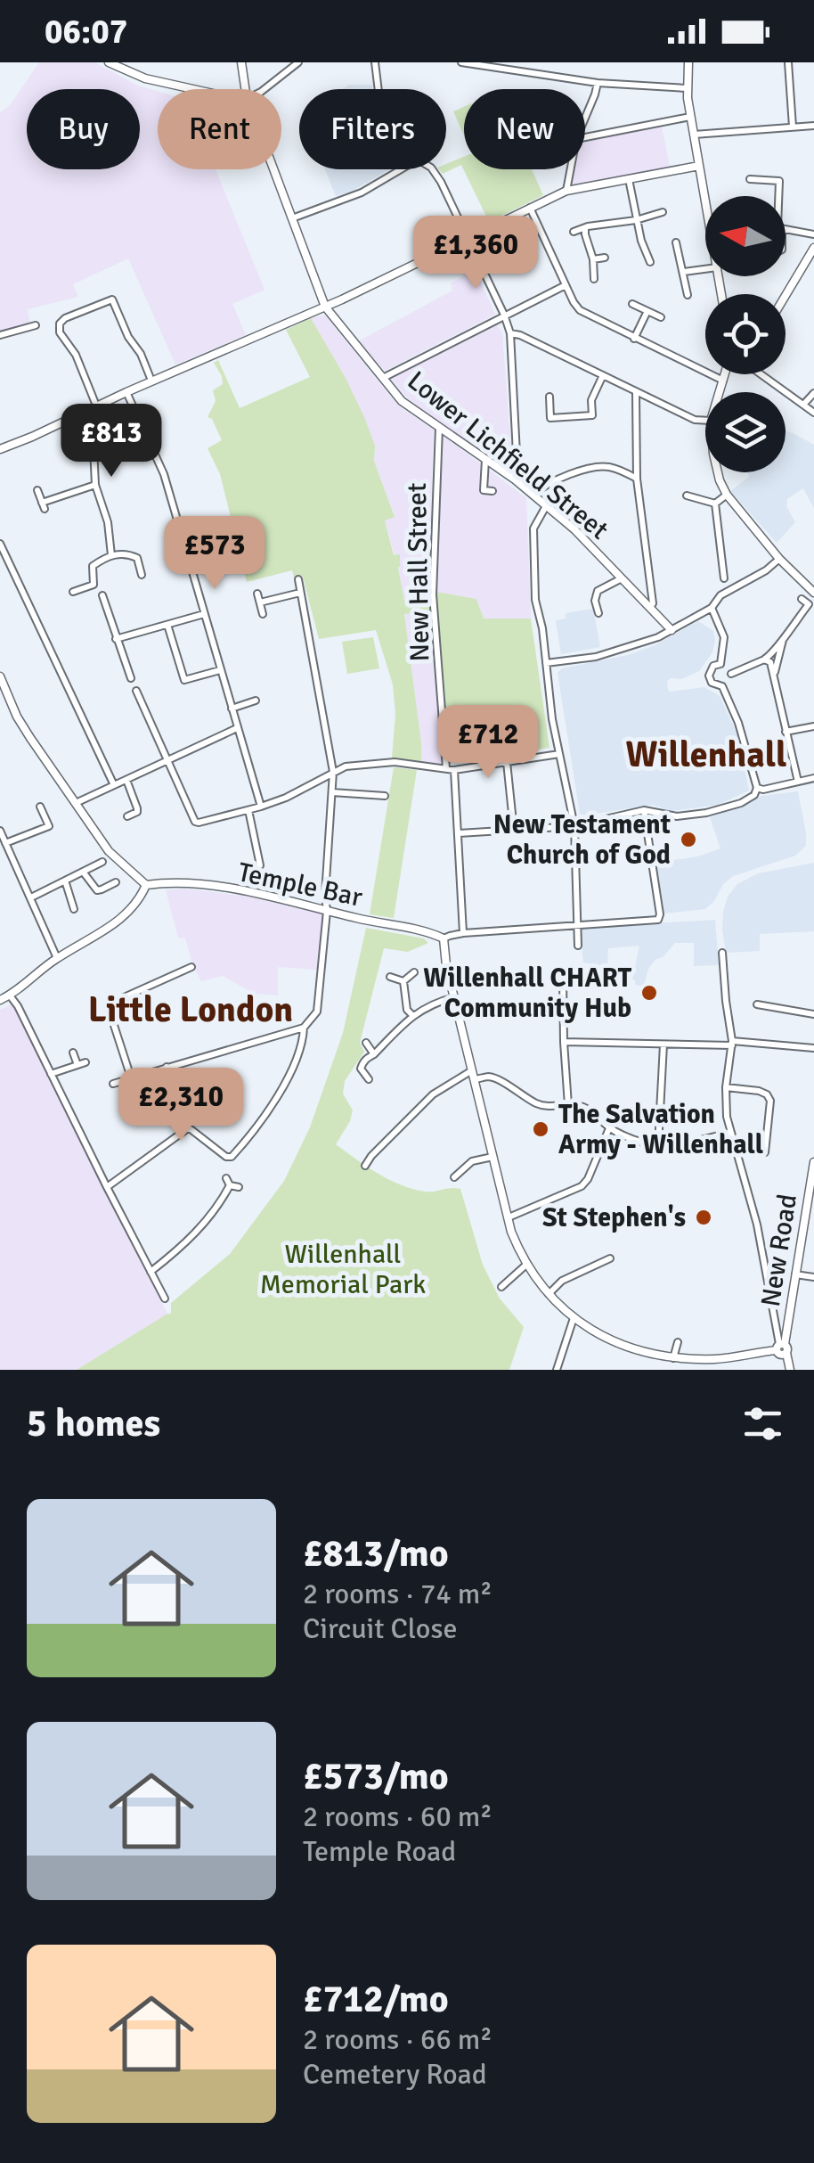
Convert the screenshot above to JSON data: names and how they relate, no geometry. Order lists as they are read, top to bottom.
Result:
{
  "streets": {
    "street": [
      "Lower Lichfield Street",
      "New Hall Street",
      "Temple Bar",
      "New Road"
    ]
  },
  "crossings": [
    ["Lower Lichfield Street", "New Hall Street"]
  ],
  "districts": ["Willenhall", "Little London"],
  "parks": ["Willenhall Memorial Park"],
  "places": [
    "New Testament Church of God",
    "Willenhall CHART Community Hub",
    "The Salvation Army - Willenhall",
    "St Stephen's"
  ],
  "north": "left",
  "page": {
    "status": "06:07",
    "chip": [
      "Buy",
      "Rent",
      "Filters",
      "New"
    ],
    "price": [
      "£1,360",
      "£813",
      "£573",
      "£712",
      "£2,310"
    ],
    "heading": "5 homes",
    "list": [
      {
        "name": "£813/mo",
        "note": "2 rooms · 74 m² · Circuit Close"
      },
      {
        "name": "£573/mo",
        "note": "2 rooms · 60 m² · Temple Road"
      },
      {
        "name": "£712/mo",
        "note": "2 rooms · 66 m² · Cemetery Road"
      }
    ]
  }
}
